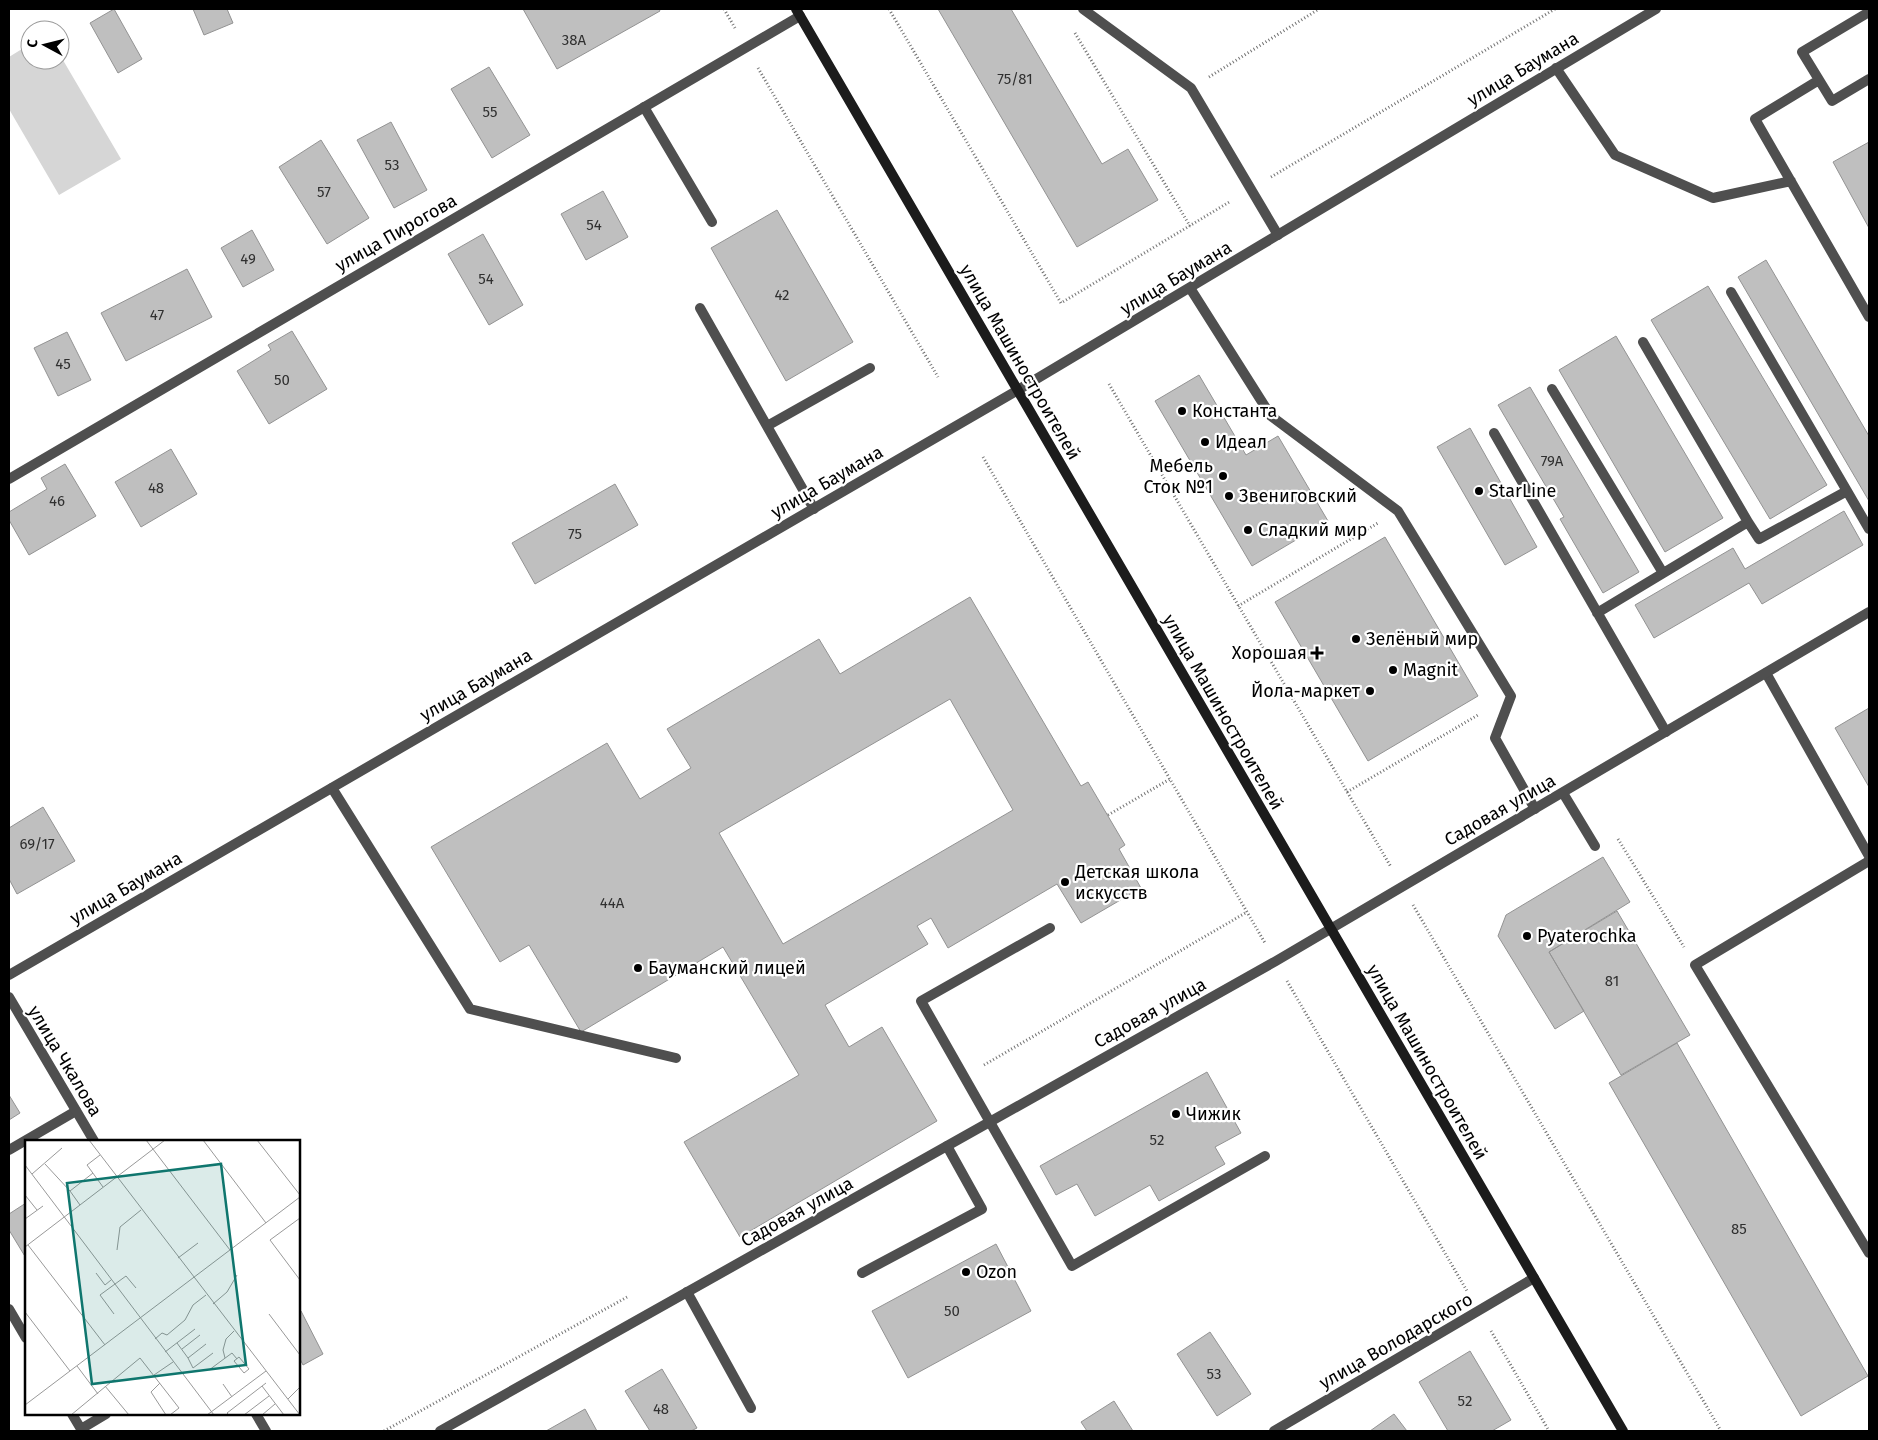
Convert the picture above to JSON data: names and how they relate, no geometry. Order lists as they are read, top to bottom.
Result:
{
  "streets": {
    "main road": ["улица Машиностроителей"],
    "street": [
      "улица Баумана",
      "улица Пирогова",
      "Садовая улица",
      "улица Чкалова",
      "улица Володарского"
    ]
  },
  "crossings": [
    ["улица Баумана", "улица Машиностроителей"],
    ["улица Пирогова", "улица Машиностроителей"],
    ["улица Машиностроителей", "Садовая улица"],
    ["улица Машиностроителей", "улица Володарского"]
  ],
  "places": {
    "other": [
      "Константа",
      "Идеал",
      "Мебель Сток №1",
      "StarLine",
      "Звениговский",
      "Сладкий мир",
      "Зелёный мир",
      "Magnit",
      "Йола-маркет",
      "Детская школа искусств",
      "Pyaterochka",
      "Бауманский лицей",
      "Чижик",
      "Ozon"
    ],
    "health": ["Хорошая"]
  },
  "house_numbers": [
    "38А",
    "75/81",
    "55",
    "53",
    "57",
    "54",
    "49",
    "54",
    "42",
    "47",
    "45",
    "50",
    "79А",
    "48",
    "46",
    "75",
    "69/17",
    "44А",
    "81",
    "52",
    "85",
    "50",
    "53",
    "52",
    "48"
  ],
  "north": "left"
}
